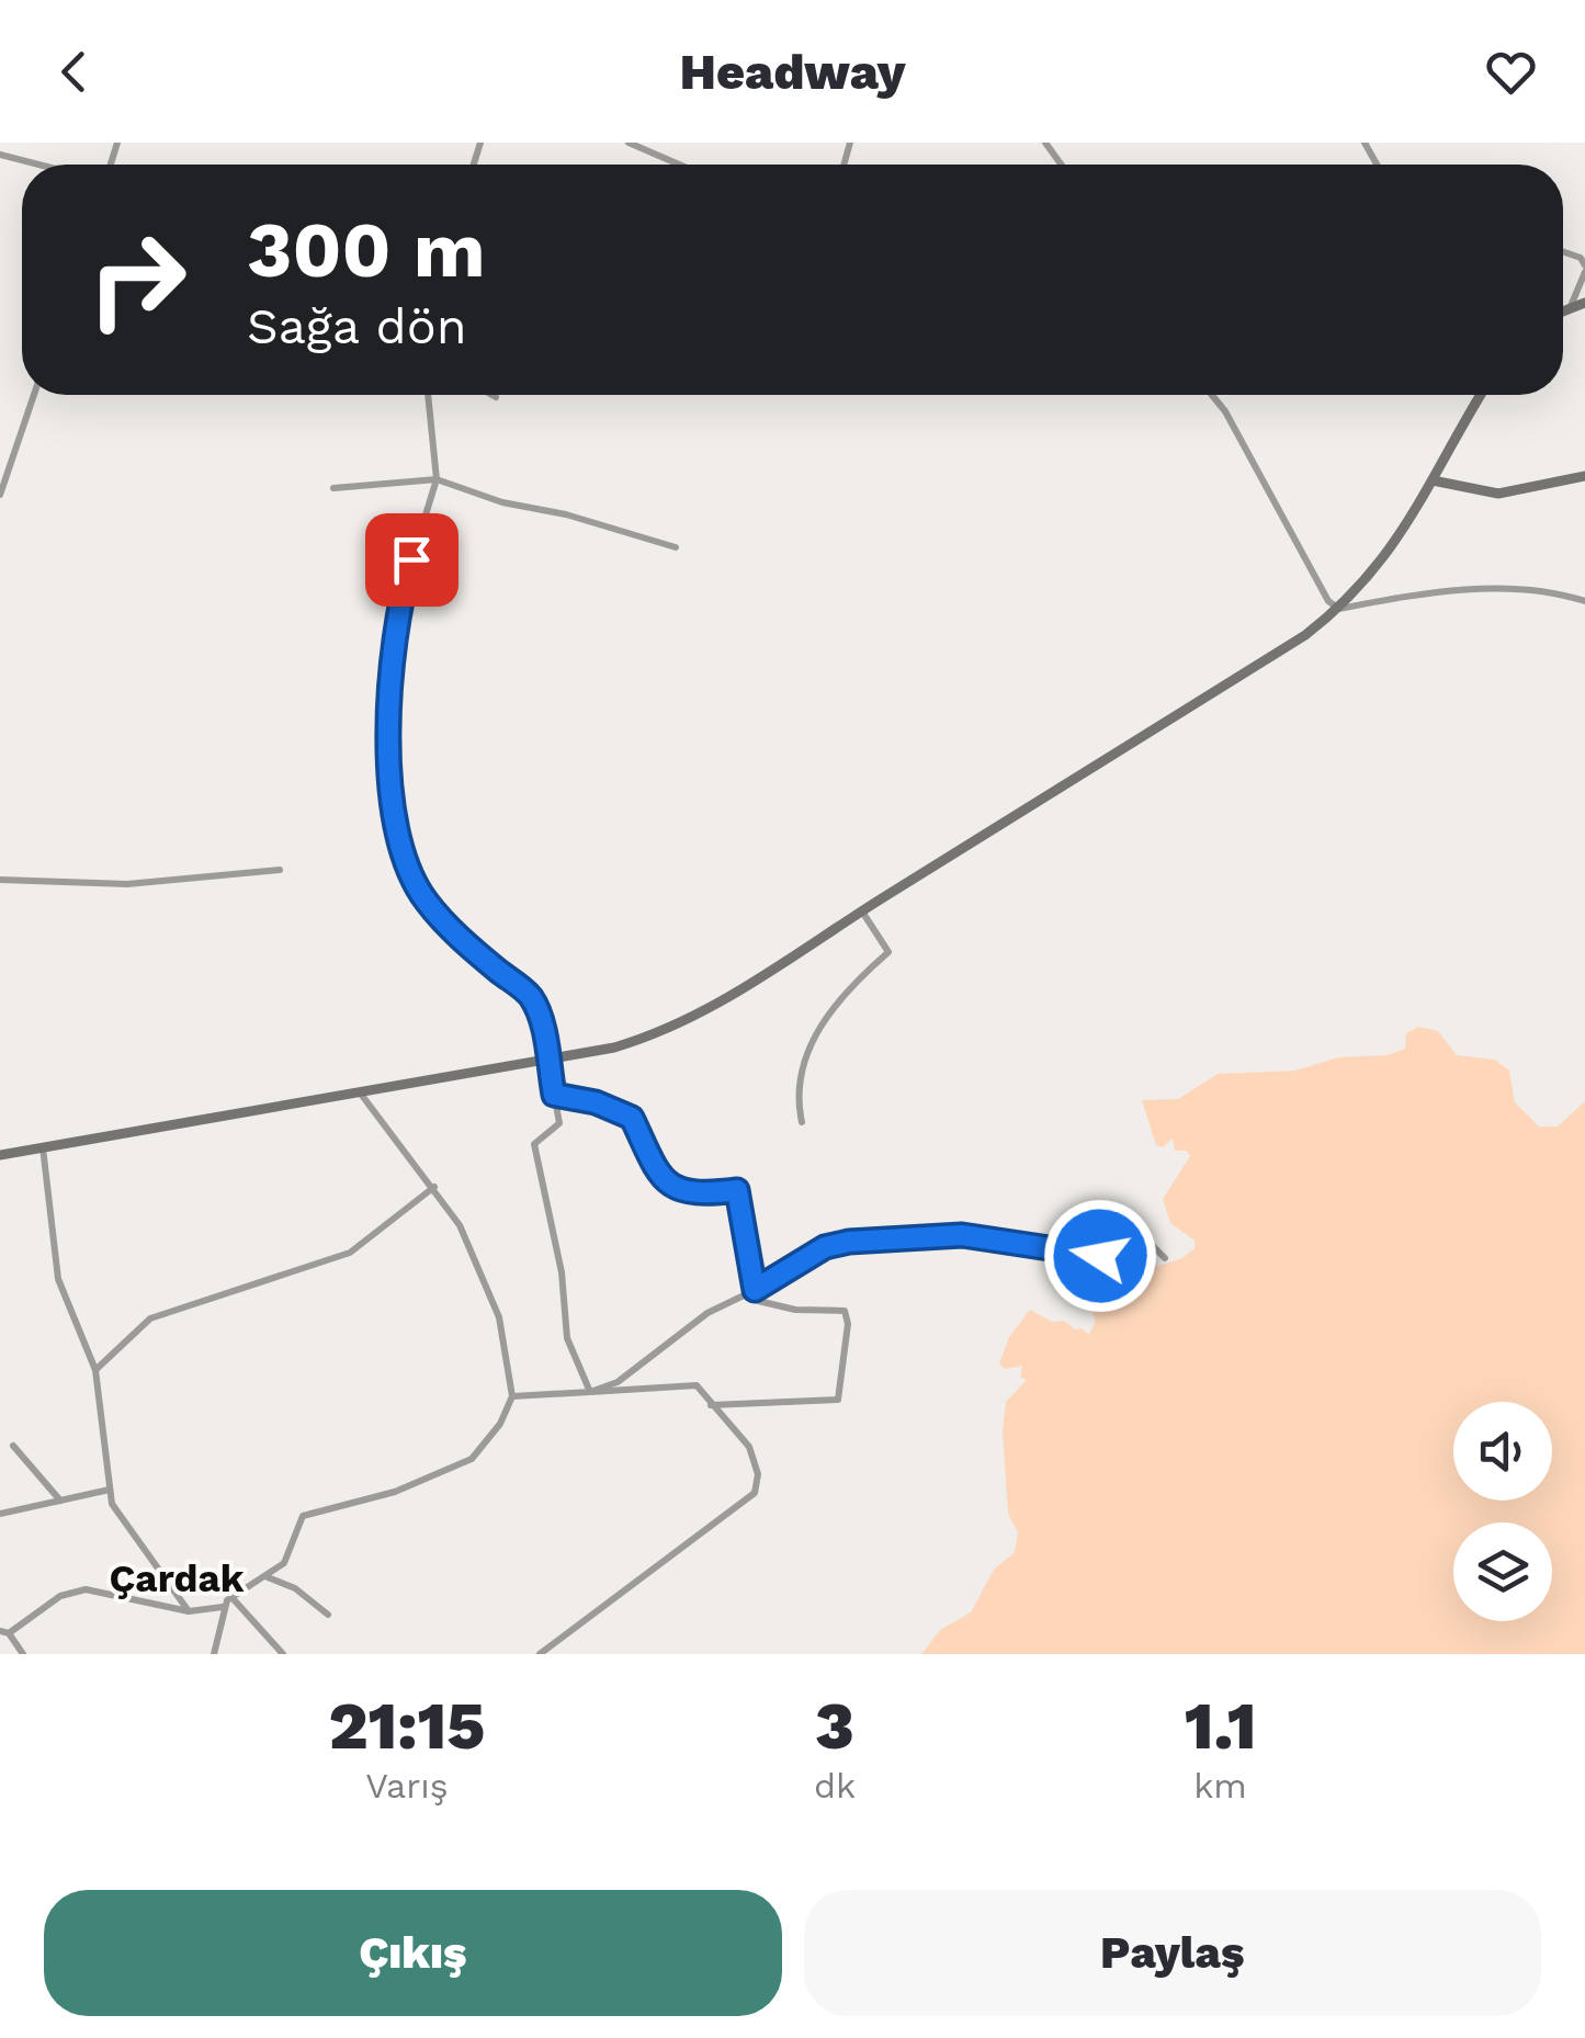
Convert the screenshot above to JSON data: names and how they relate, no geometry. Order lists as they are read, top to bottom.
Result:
{
  "districts": ["Çardak"],
  "page": {
    "header": "Headway",
    "turn": ["300 m", "Sağa dön"],
    "eta": [
      "21:15",
      "Varış",
      "3",
      "dk",
      "1.1",
      "km"
    ],
    "buttons": ["Çıkış", "Paylaş"]
  }
}
